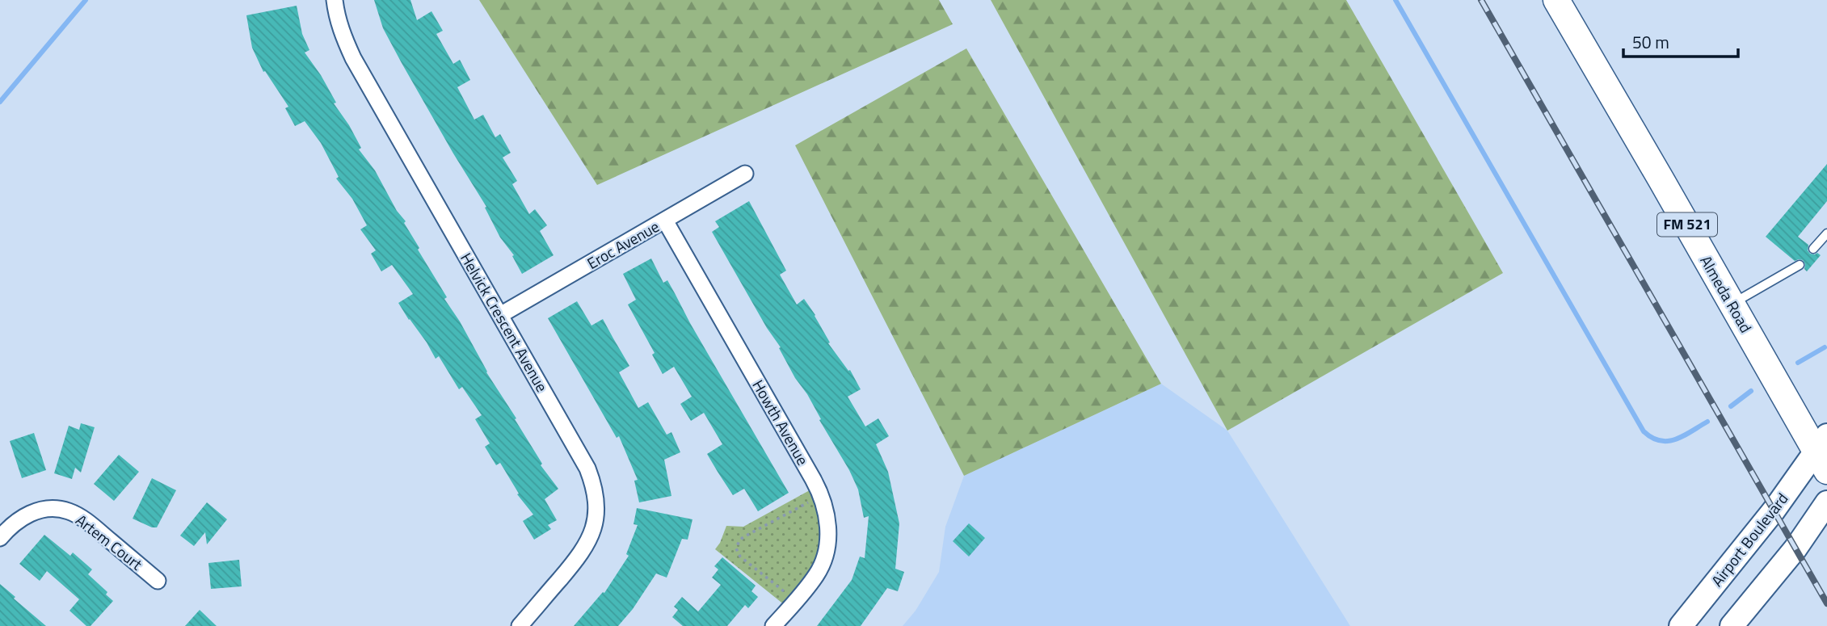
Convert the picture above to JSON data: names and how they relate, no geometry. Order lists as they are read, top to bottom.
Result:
{
  "streets": {
    "main road": ["FM 521", "Almeda Road", "Airport Boulevard"],
    "street": [
      "Eroc Avenue",
      "Helvick Crescent Avenue",
      "Howth Avenue",
      "Artem Court"
    ]
  },
  "crossings": [
    ["Eroc Avenue", "Helvick Crescent Avenue"],
    ["Eroc Avenue", "Howth Avenue"],
    ["Almeda Road", "Airport Boulevard"]
  ],
  "scale_bar": "50 m"
}
